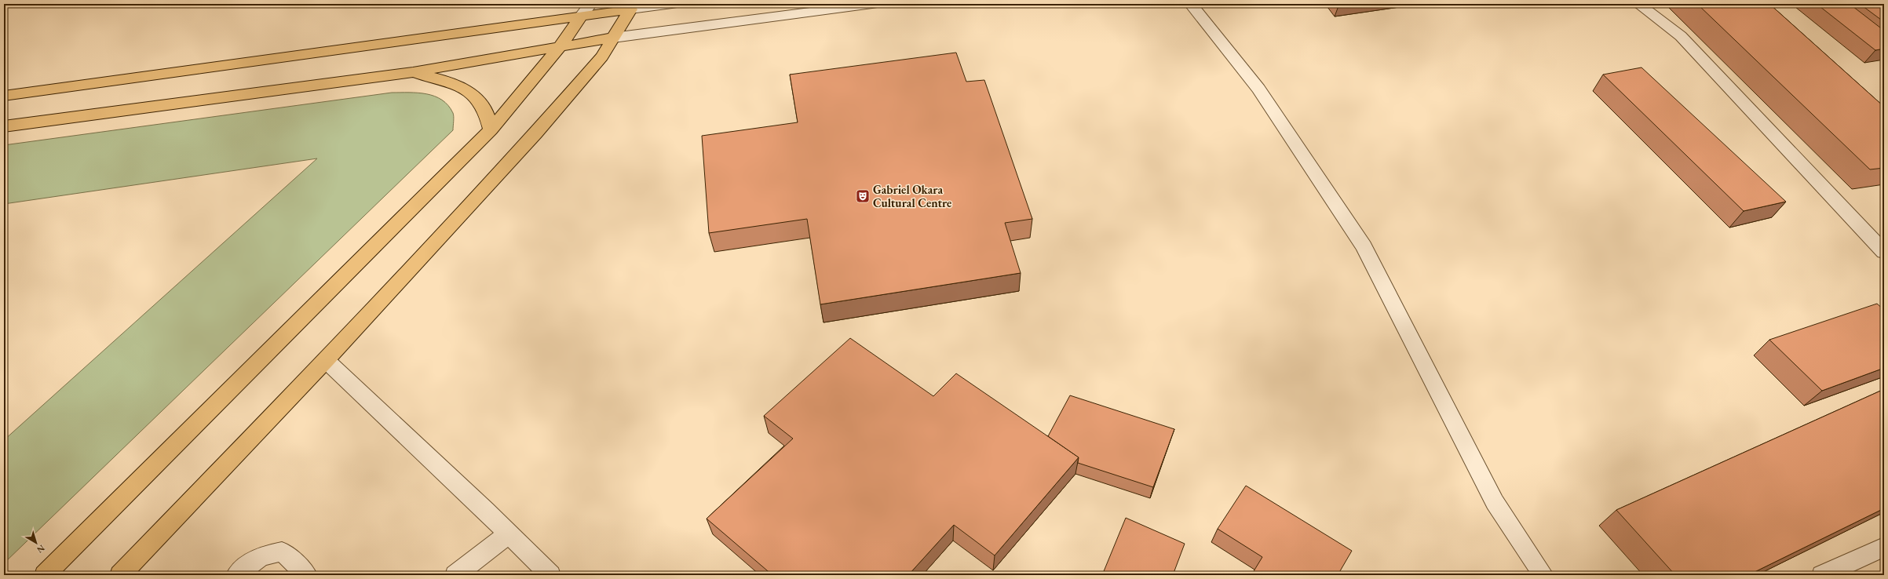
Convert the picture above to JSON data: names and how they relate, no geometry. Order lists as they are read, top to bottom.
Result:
{
  "places": {
    "theatre": ["Gabriel Okara Cultural Centre"]
  },
  "north": "bottom right"
}
